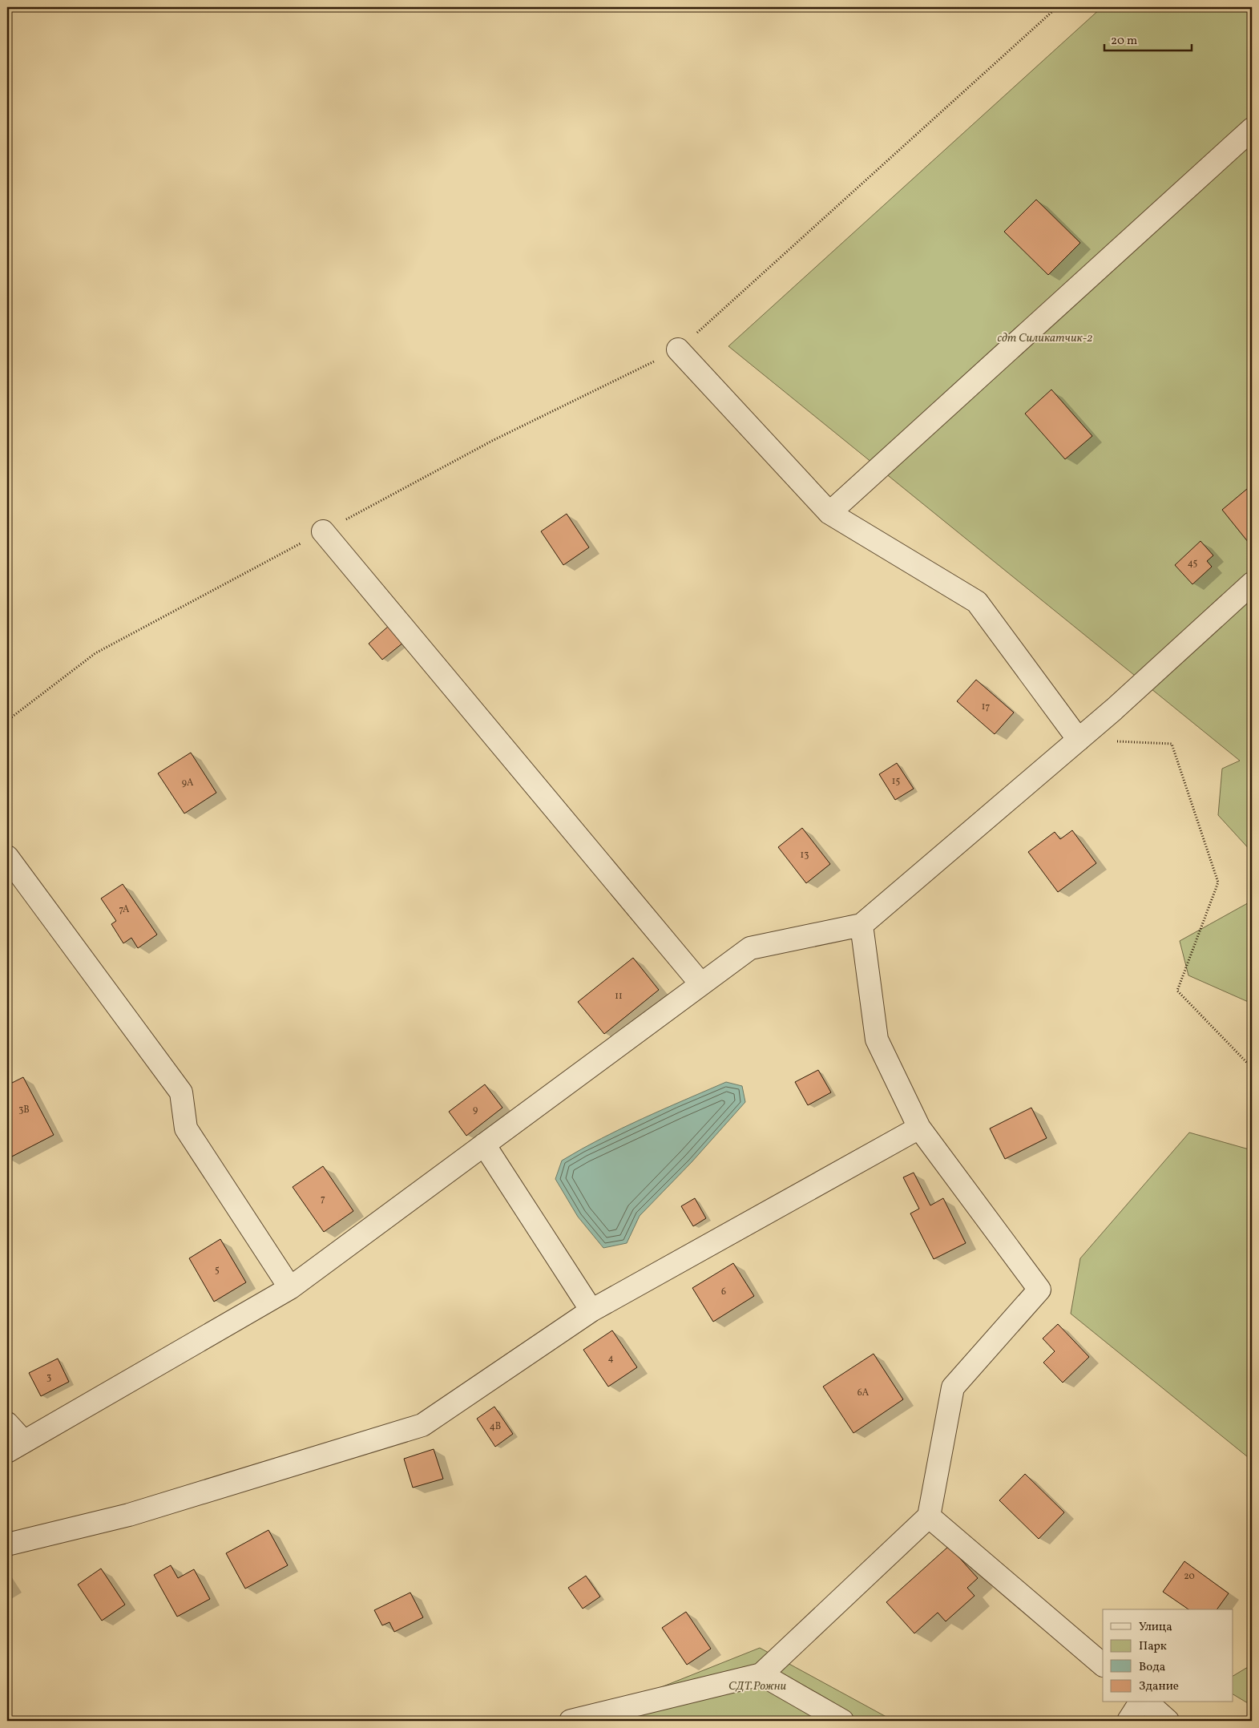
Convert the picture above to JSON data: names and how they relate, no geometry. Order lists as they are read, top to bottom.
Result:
{
  "parks": ["сдт Силикатчик-2", "СДТ Рожни"],
  "house_numbers": [
    "45",
    "17",
    "15",
    "9А",
    "13",
    "7А",
    "11",
    "3В",
    "9",
    "7",
    "5",
    "6",
    "4",
    "3",
    "6А",
    "4В",
    "20"
  ],
  "legend": [
    "Улица",
    "Парк",
    "Вода",
    "Здание"
  ],
  "scale_bar": "20 m"
}
